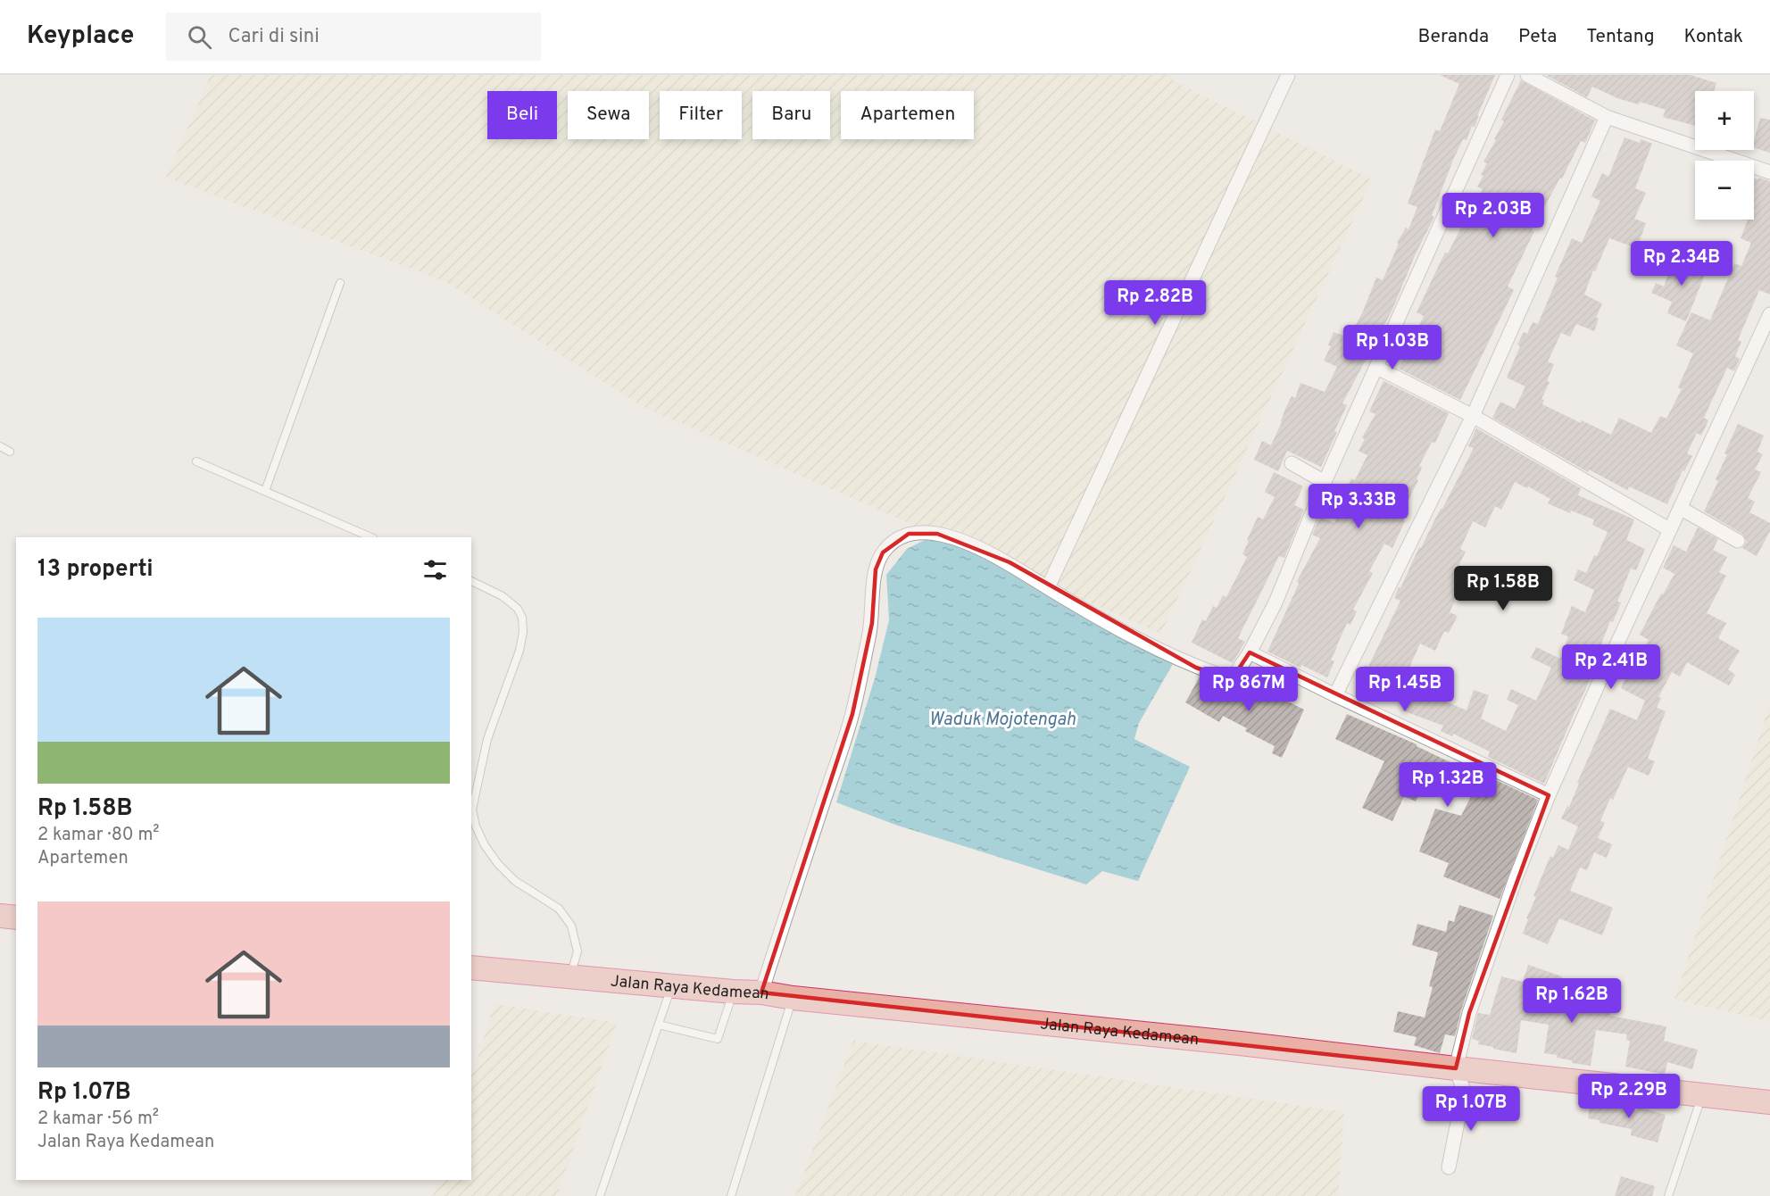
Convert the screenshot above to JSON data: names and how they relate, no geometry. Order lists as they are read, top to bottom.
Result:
{
  "streets": {
    "highway": ["Jalan Raya Kedamean"]
  },
  "water": ["Waduk Mojotengah"],
  "page": {
    "header": "Keyplace",
    "search": "Cari di sini",
    "nav": [
      "Beranda",
      "Peta",
      "Tentang",
      "Kontak"
    ],
    "map_buttons": ["+", "−"],
    "chip": [
      "Beli",
      "Sewa",
      "Filter",
      "Baru",
      "Apartemen"
    ],
    "price": [
      "Rp 2.03B",
      "Rp 2.34B",
      "Rp 2.82B",
      "Rp 1.03B",
      "Rp 3.33B",
      "Rp 1.58B",
      "Rp 2.41B",
      "Rp 867M",
      "Rp 1.45B",
      "Rp 1.32B",
      "Rp 1.62B",
      "Rp 2.29B",
      "Rp 1.07B"
    ],
    "heading": "13 properti",
    "list": [
      {
        "name": "Rp 1.58B",
        "note": "2 kamar · 80 m² · Apartemen"
      },
      {
        "name": "Rp 1.07B",
        "note": "2 kamar · 56 m² · Jalan Raya Kedamean"
      }
    ]
  }
}
